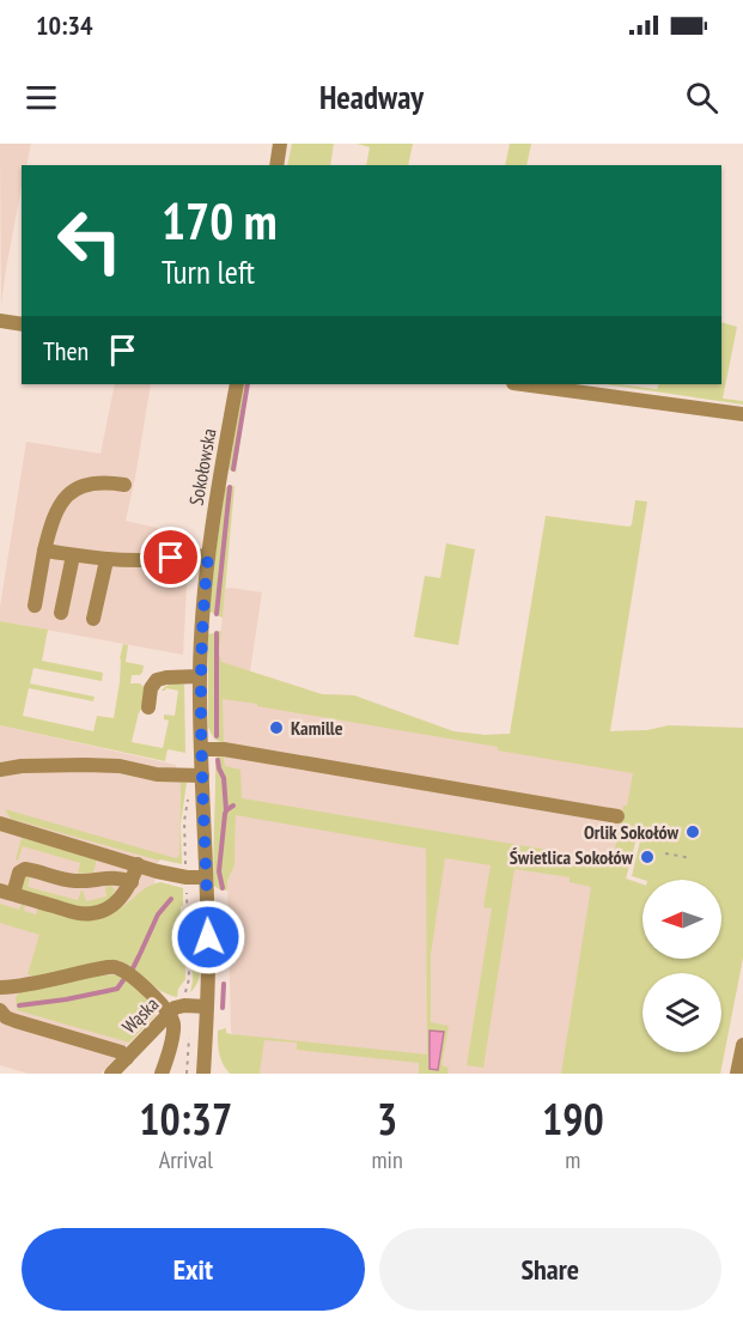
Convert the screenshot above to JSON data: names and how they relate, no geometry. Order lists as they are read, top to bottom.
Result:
{
  "streets": {
    "street": ["Sokołowska", "Wąska"]
  },
  "crossings": [
    ["Sokołowska", "Wąska"]
  ],
  "places": ["Kamille", "Orlik Sokołów", "Świetlica Sokołów"],
  "north": "left",
  "page": {
    "status": "10:34",
    "header": "Headway",
    "turn": ["170 m", "Turn left"],
    "then": "Then",
    "eta": [
      "10:37",
      "Arrival",
      "3",
      "min",
      "190",
      "m"
    ],
    "buttons": ["Exit", "Share"]
  }
}
